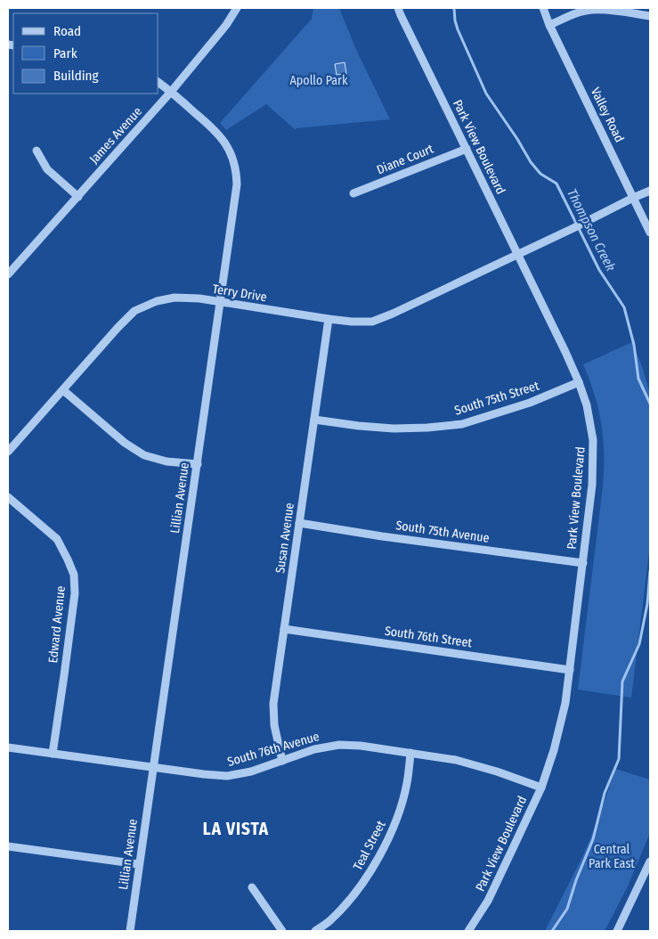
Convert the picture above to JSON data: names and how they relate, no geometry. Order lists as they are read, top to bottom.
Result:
{
  "streets": {
    "street": [
      "Valley Road",
      "James Avenue",
      "Park View Boulevard",
      "Diane Court",
      "Terry Drive",
      "South 75th Street",
      "Lillian Avenue",
      "South 75th Avenue",
      "Susan Avenue",
      "Edward Avenue",
      "South 76th Street",
      "South 76th Avenue",
      "Teal Street"
    ]
  },
  "crossings": [
    ["Valley Road", "Terry Drive"],
    ["James Avenue", "Lillian Avenue"],
    ["Park View Boulevard", "Diane Court"],
    ["Park View Boulevard", "Terry Drive"],
    ["Park View Boulevard", "South 75th Street"],
    ["Park View Boulevard", "South 75th Avenue"],
    ["Park View Boulevard", "South 76th Street"],
    ["Park View Boulevard", "South 76th Avenue"],
    ["Terry Drive", "Lillian Avenue"],
    ["Terry Drive", "Susan Avenue"],
    ["South 75th Street", "Susan Avenue"],
    ["Lillian Avenue", "South 76th Avenue"],
    ["South 75th Avenue", "Susan Avenue"],
    ["Susan Avenue", "South 76th Street"],
    ["Susan Avenue", "South 76th Avenue"],
    ["Edward Avenue", "South 76th Avenue"],
    ["South 76th Avenue", "Teal Street"]
  ],
  "districts": ["LA VISTA"],
  "water": ["Thompson Creek"],
  "parks": ["Apollo Park", "Central Park East"],
  "legend": ["Road", "Park", "Building"]
}
